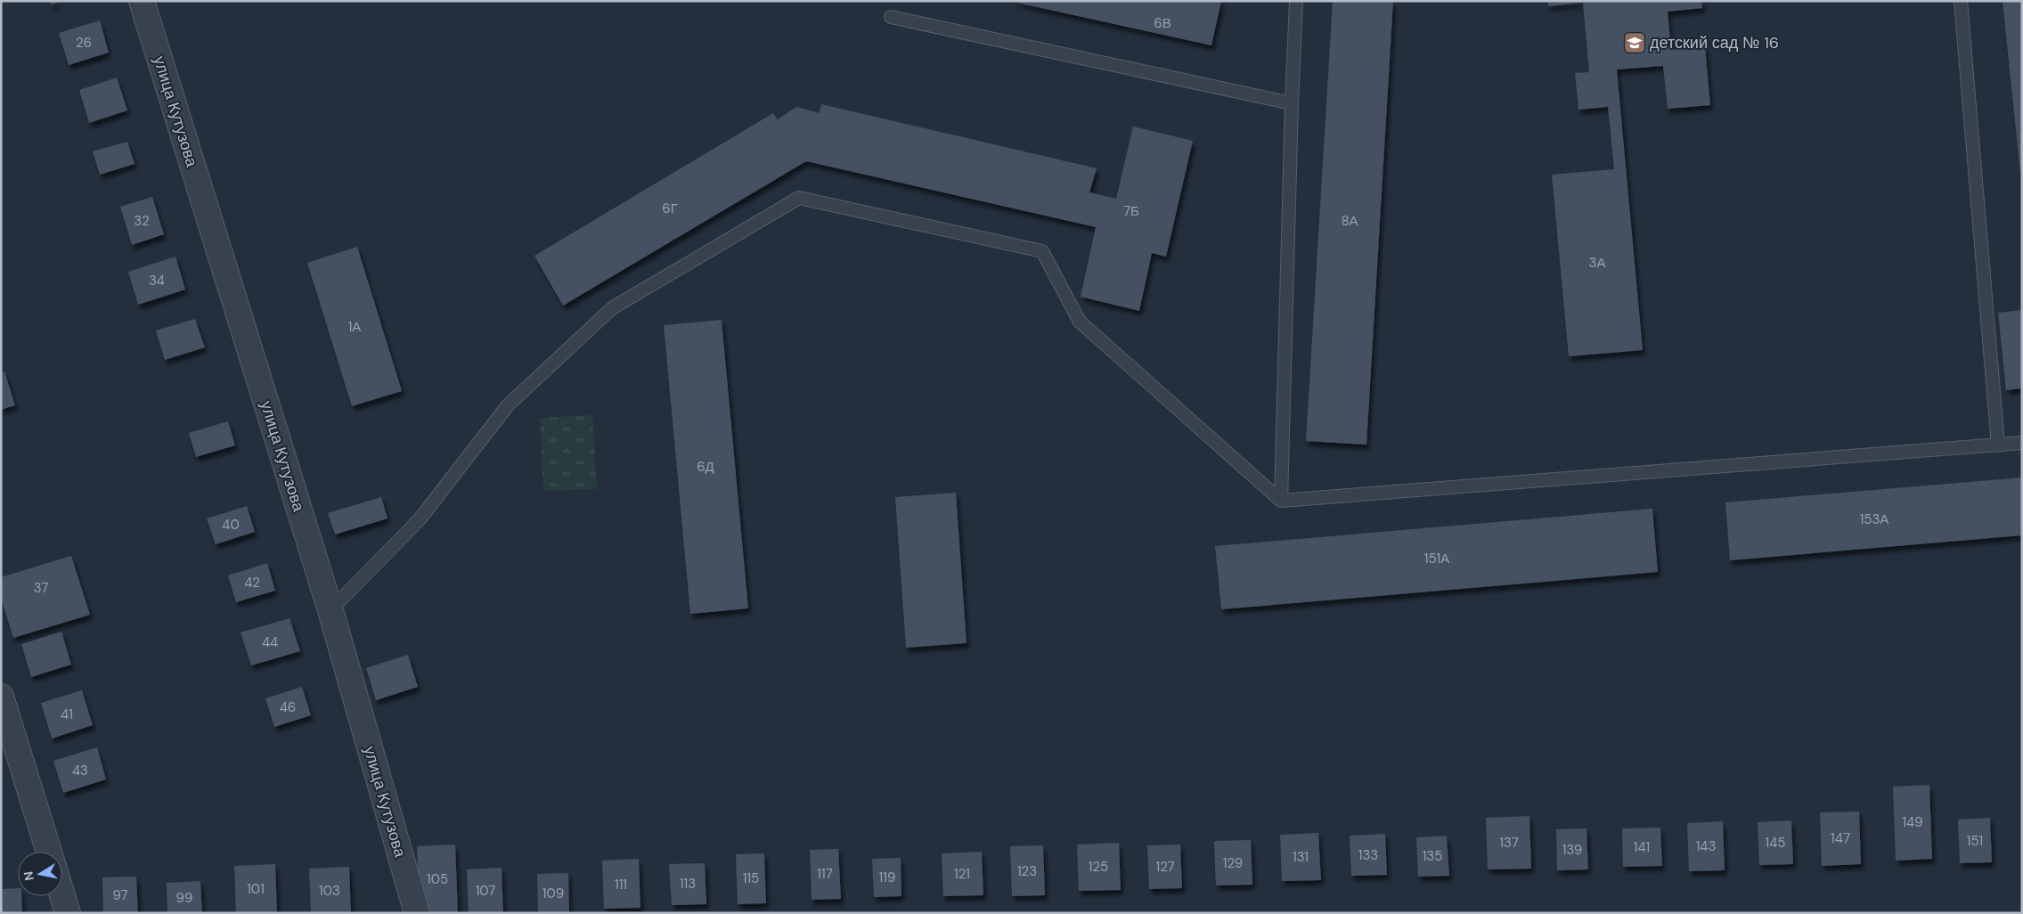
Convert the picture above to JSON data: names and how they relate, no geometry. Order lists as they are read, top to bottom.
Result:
{
  "streets": {
    "street": ["улица Кутузова"]
  },
  "places": {
    "school or university": ["детский сад № 16"]
  },
  "house_numbers": [
    "6В",
    "26",
    "6Г",
    "7Б",
    "32",
    "8А",
    "3А",
    "34",
    "1А",
    "6Д",
    "153А",
    "40",
    "151А",
    "42",
    "37",
    "44",
    "46",
    "41",
    "43",
    "149",
    "147",
    "151",
    "137",
    "145",
    "143",
    "141",
    "139",
    "133",
    "135",
    "131",
    "129",
    "125",
    "127",
    "123",
    "117",
    "121",
    "119",
    "115",
    "105",
    "113",
    "111",
    "101",
    "103",
    "107",
    "109",
    "97",
    "99"
  ],
  "north": "left"
}
